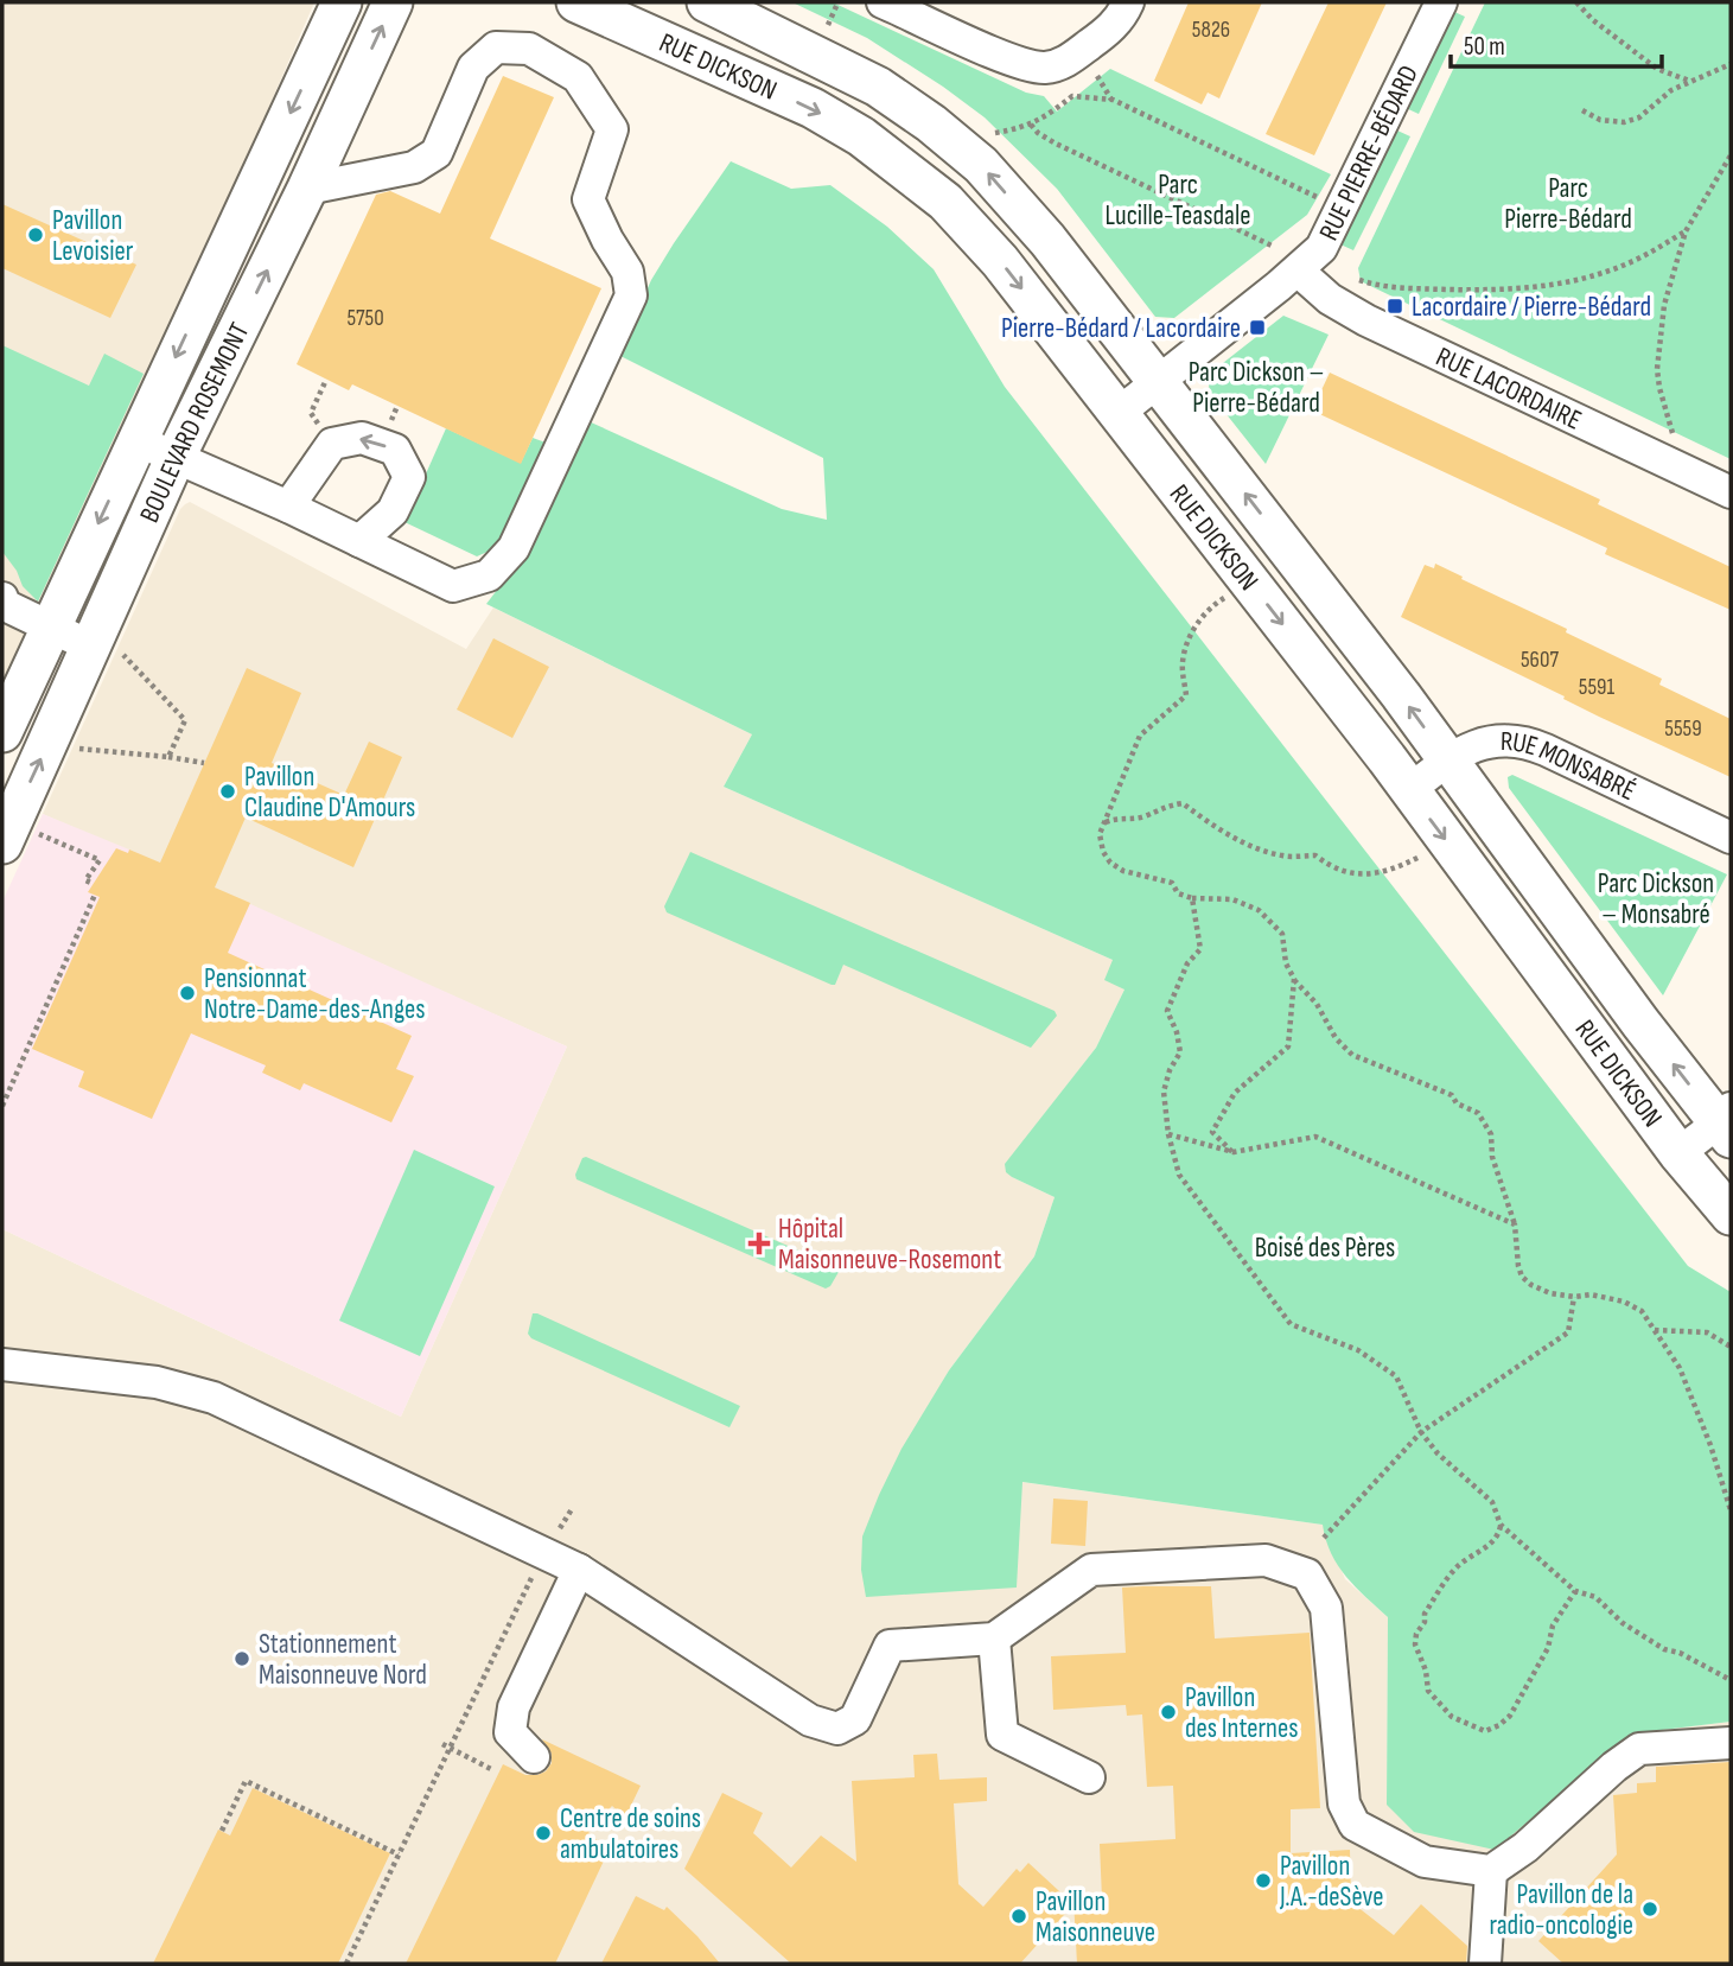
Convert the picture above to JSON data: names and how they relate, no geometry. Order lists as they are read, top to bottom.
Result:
{
  "streets": {
    "main road": ["RUE DICKSON", "BOULEVARD ROSEMONT"],
    "street": ["RUE PIERRE-BÉDARD", "RUE LACORDAIRE", "RUE MONSABRÉ"]
  },
  "crossings": [
    ["RUE DICKSON", "RUE PIERRE-BÉDARD"],
    ["RUE DICKSON", "RUE MONSABRÉ"],
    ["RUE PIERRE-BÉDARD", "RUE LACORDAIRE"]
  ],
  "parks": [
    "Parc Lucille-Teasdale",
    "Parc Pierre-Bédard",
    "Parc Dickson – Pierre-Bédard",
    "Parc Dickson – Monsabré",
    "Boisé des Pères"
  ],
  "places": {
    "other": [
      "Pavillon Levoisier",
      "Pavillon Claudine D'Amours",
      "Pensionnat Notre-Dame-des-Anges",
      "Stationnement Maisonneuve Nord",
      "Pavillon des Internes",
      "Centre de soins ambulatoires",
      "Pavillon J.A.-deSève",
      "Pavillon de la radio-oncologie",
      "Pavillon Maisonneuve"
    ],
    "transit": ["Lacordaire / Pierre-Bédard", "Pierre-Bédard / Lacordaire"],
    "health": ["Hôpital Maisonneuve-Rosemont"]
  },
  "house_numbers": [
    "5826",
    "5750",
    "5607",
    "5591",
    "5559"
  ],
  "scale_bar": "50 m"
}
